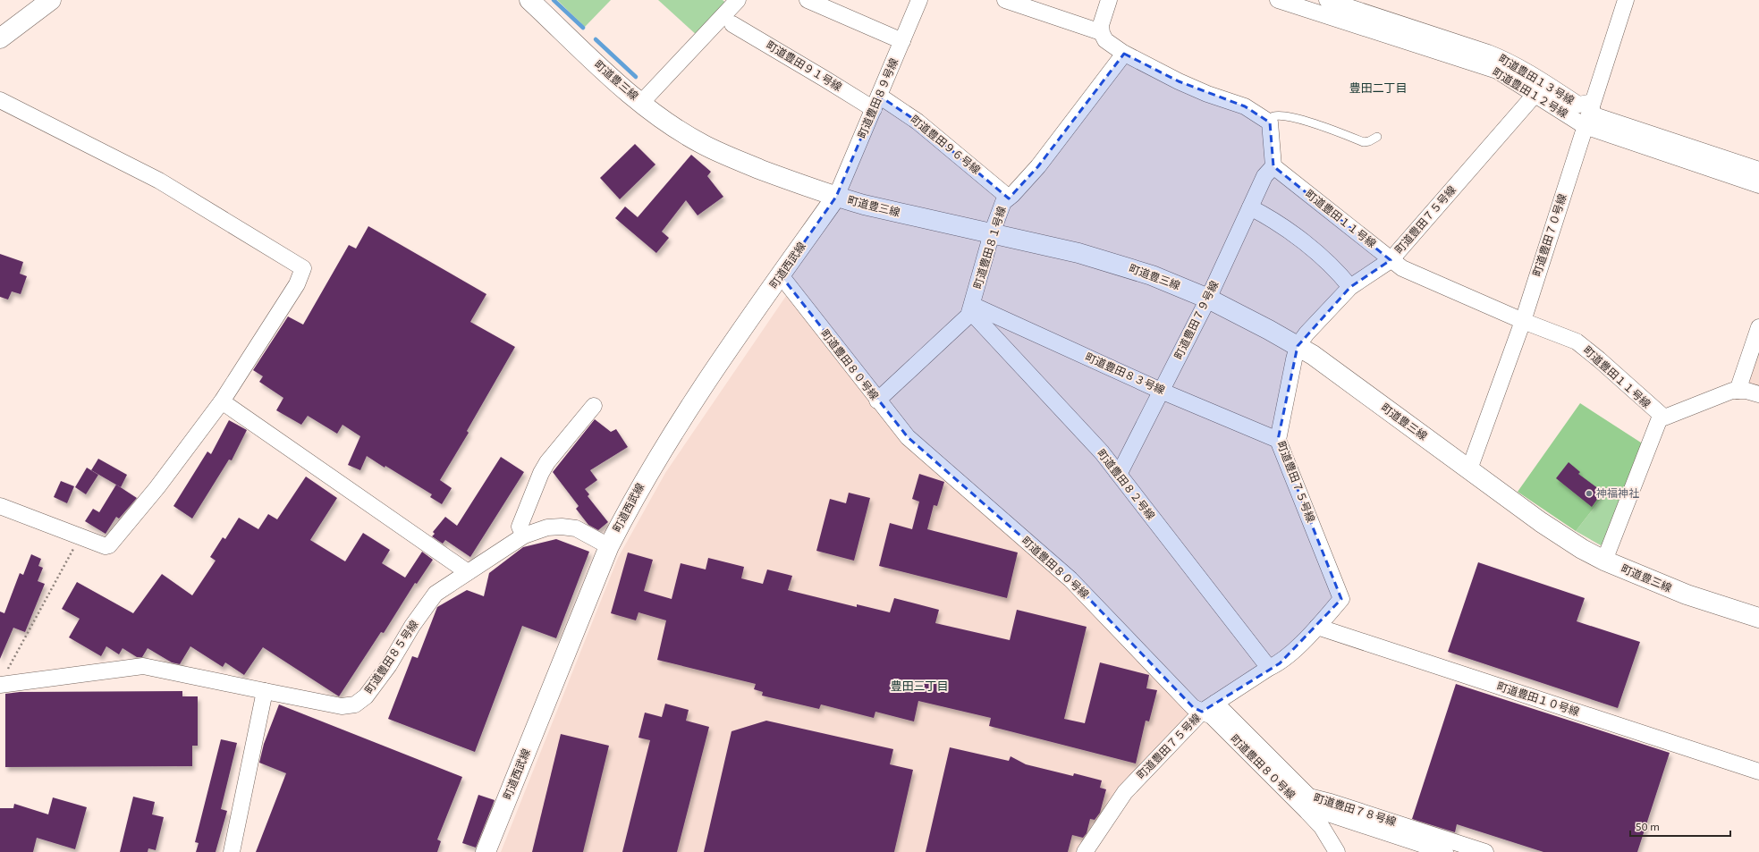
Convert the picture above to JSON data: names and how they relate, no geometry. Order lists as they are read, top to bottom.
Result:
{
  "streets": {
    "street": [
      "町道豊田９１号線",
      "町道豊田１３号線",
      "町道豊三線",
      "町道豊田１２号線",
      "町道豊田８９号線",
      "町道豊田９６号線",
      "町道豊田１１号線",
      "町道豊田７５号線",
      "町道豊田７０号線",
      "町道豊田８１号線",
      "町道西武線",
      "町道豊田７９号線",
      "町道豊田８０号線",
      "町道豊田８３号線",
      "町道豊田８２号線",
      "町道豊田８５号線",
      "町道豊田１０号線",
      "町道豊田７８号線"
    ]
  },
  "crossings": [
    ["町道豊田９１号線", "町道豊田８９号線"],
    ["町道豊田９１号線", "町道豊田９６号線"],
    ["町道豊田１３号線", "町道豊田７０号線"],
    ["町道豊三線", "町道豊田８９号線"],
    ["町道豊三線", "町道豊田７５号線"],
    ["町道豊三線", "町道豊田７０号線"],
    ["町道豊三線", "町道豊田８１号線"],
    ["町道豊三線", "町道西武線"],
    ["町道豊三線", "町道豊田７９号線"],
    ["町道豊田１２号線", "町道豊田７５号線"],
    ["町道豊田１２号線", "町道豊田７０号線"],
    ["町道豊田８９号線", "町道豊田９６号線"],
    ["町道豊田８９号線", "町道西武線"],
    ["町道豊田９６号線", "町道豊田８１号線"],
    ["町道豊田１１号線", "町道豊田７５号線"],
    ["町道豊田１１号線", "町道豊田７０号線"],
    ["町道豊田１１号線", "町道豊田７９号線"],
    ["町道豊田７５号線", "町道豊田８０号線"],
    ["町道豊田７５号線", "町道豊田８３号線"],
    ["町道豊田７５号線", "町道豊田８２号線"],
    ["町道豊田７５号線", "町道豊田１０号線"],
    ["町道豊田７５号線", "町道豊田７８号線"],
    ["町道豊田８１号線", "町道豊田８０号線"],
    ["町道豊田８１号線", "町道豊田８３号線"],
    ["町道豊田８１号線", "町道豊田８２号線"],
    ["町道西武線", "町道豊田８０号線"],
    ["町道西武線", "町道豊田８５号線"],
    ["町道豊田７９号線", "町道豊田８３号線"],
    ["町道豊田７９号線", "町道豊田８２号線"],
    ["町道豊田８０号線", "町道豊田７８号線"],
    ["町道豊田８３号線", "町道豊田８２号線"]
  ],
  "districts": ["豊田二丁目", "豊田三丁目"],
  "places": ["神福神社"],
  "scale_bar": "50 m"
}
